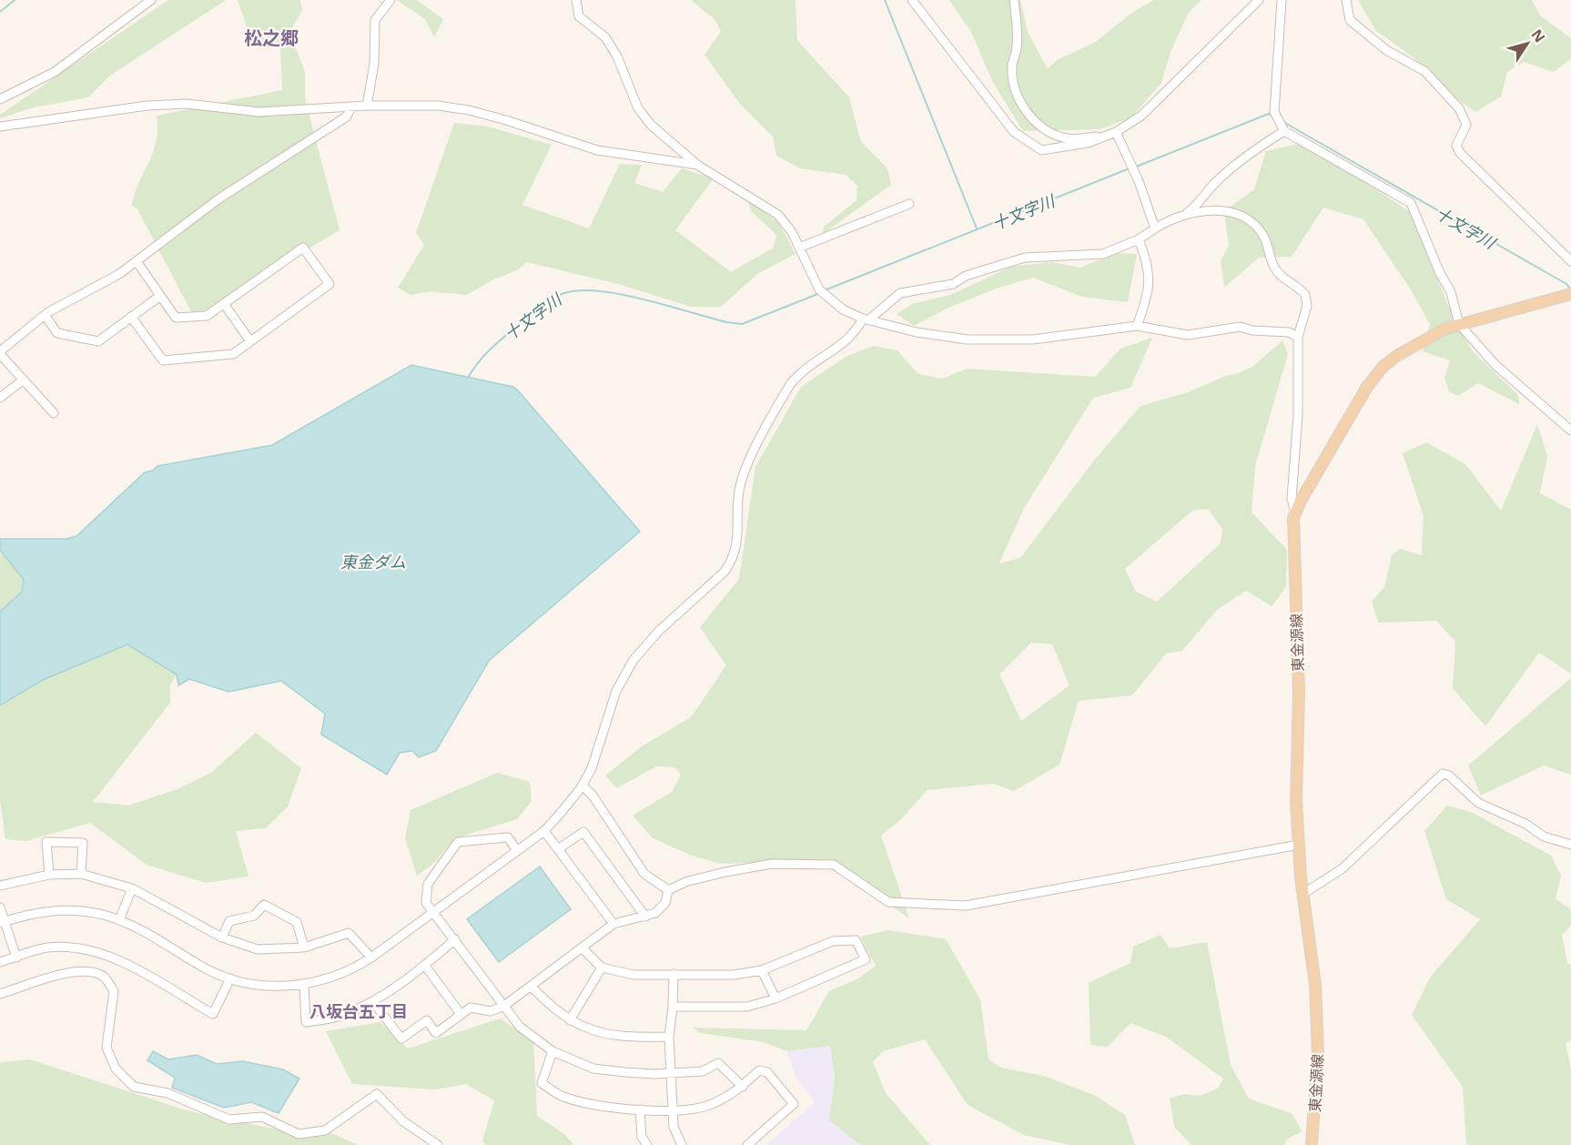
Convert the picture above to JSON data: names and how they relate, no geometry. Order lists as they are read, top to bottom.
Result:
{
  "streets": {
    "main road": ["東金源線"]
  },
  "districts": ["松之郷", "八坂台五丁目"],
  "water": ["十文字川", "東金ダム"],
  "north": "top right"
}
